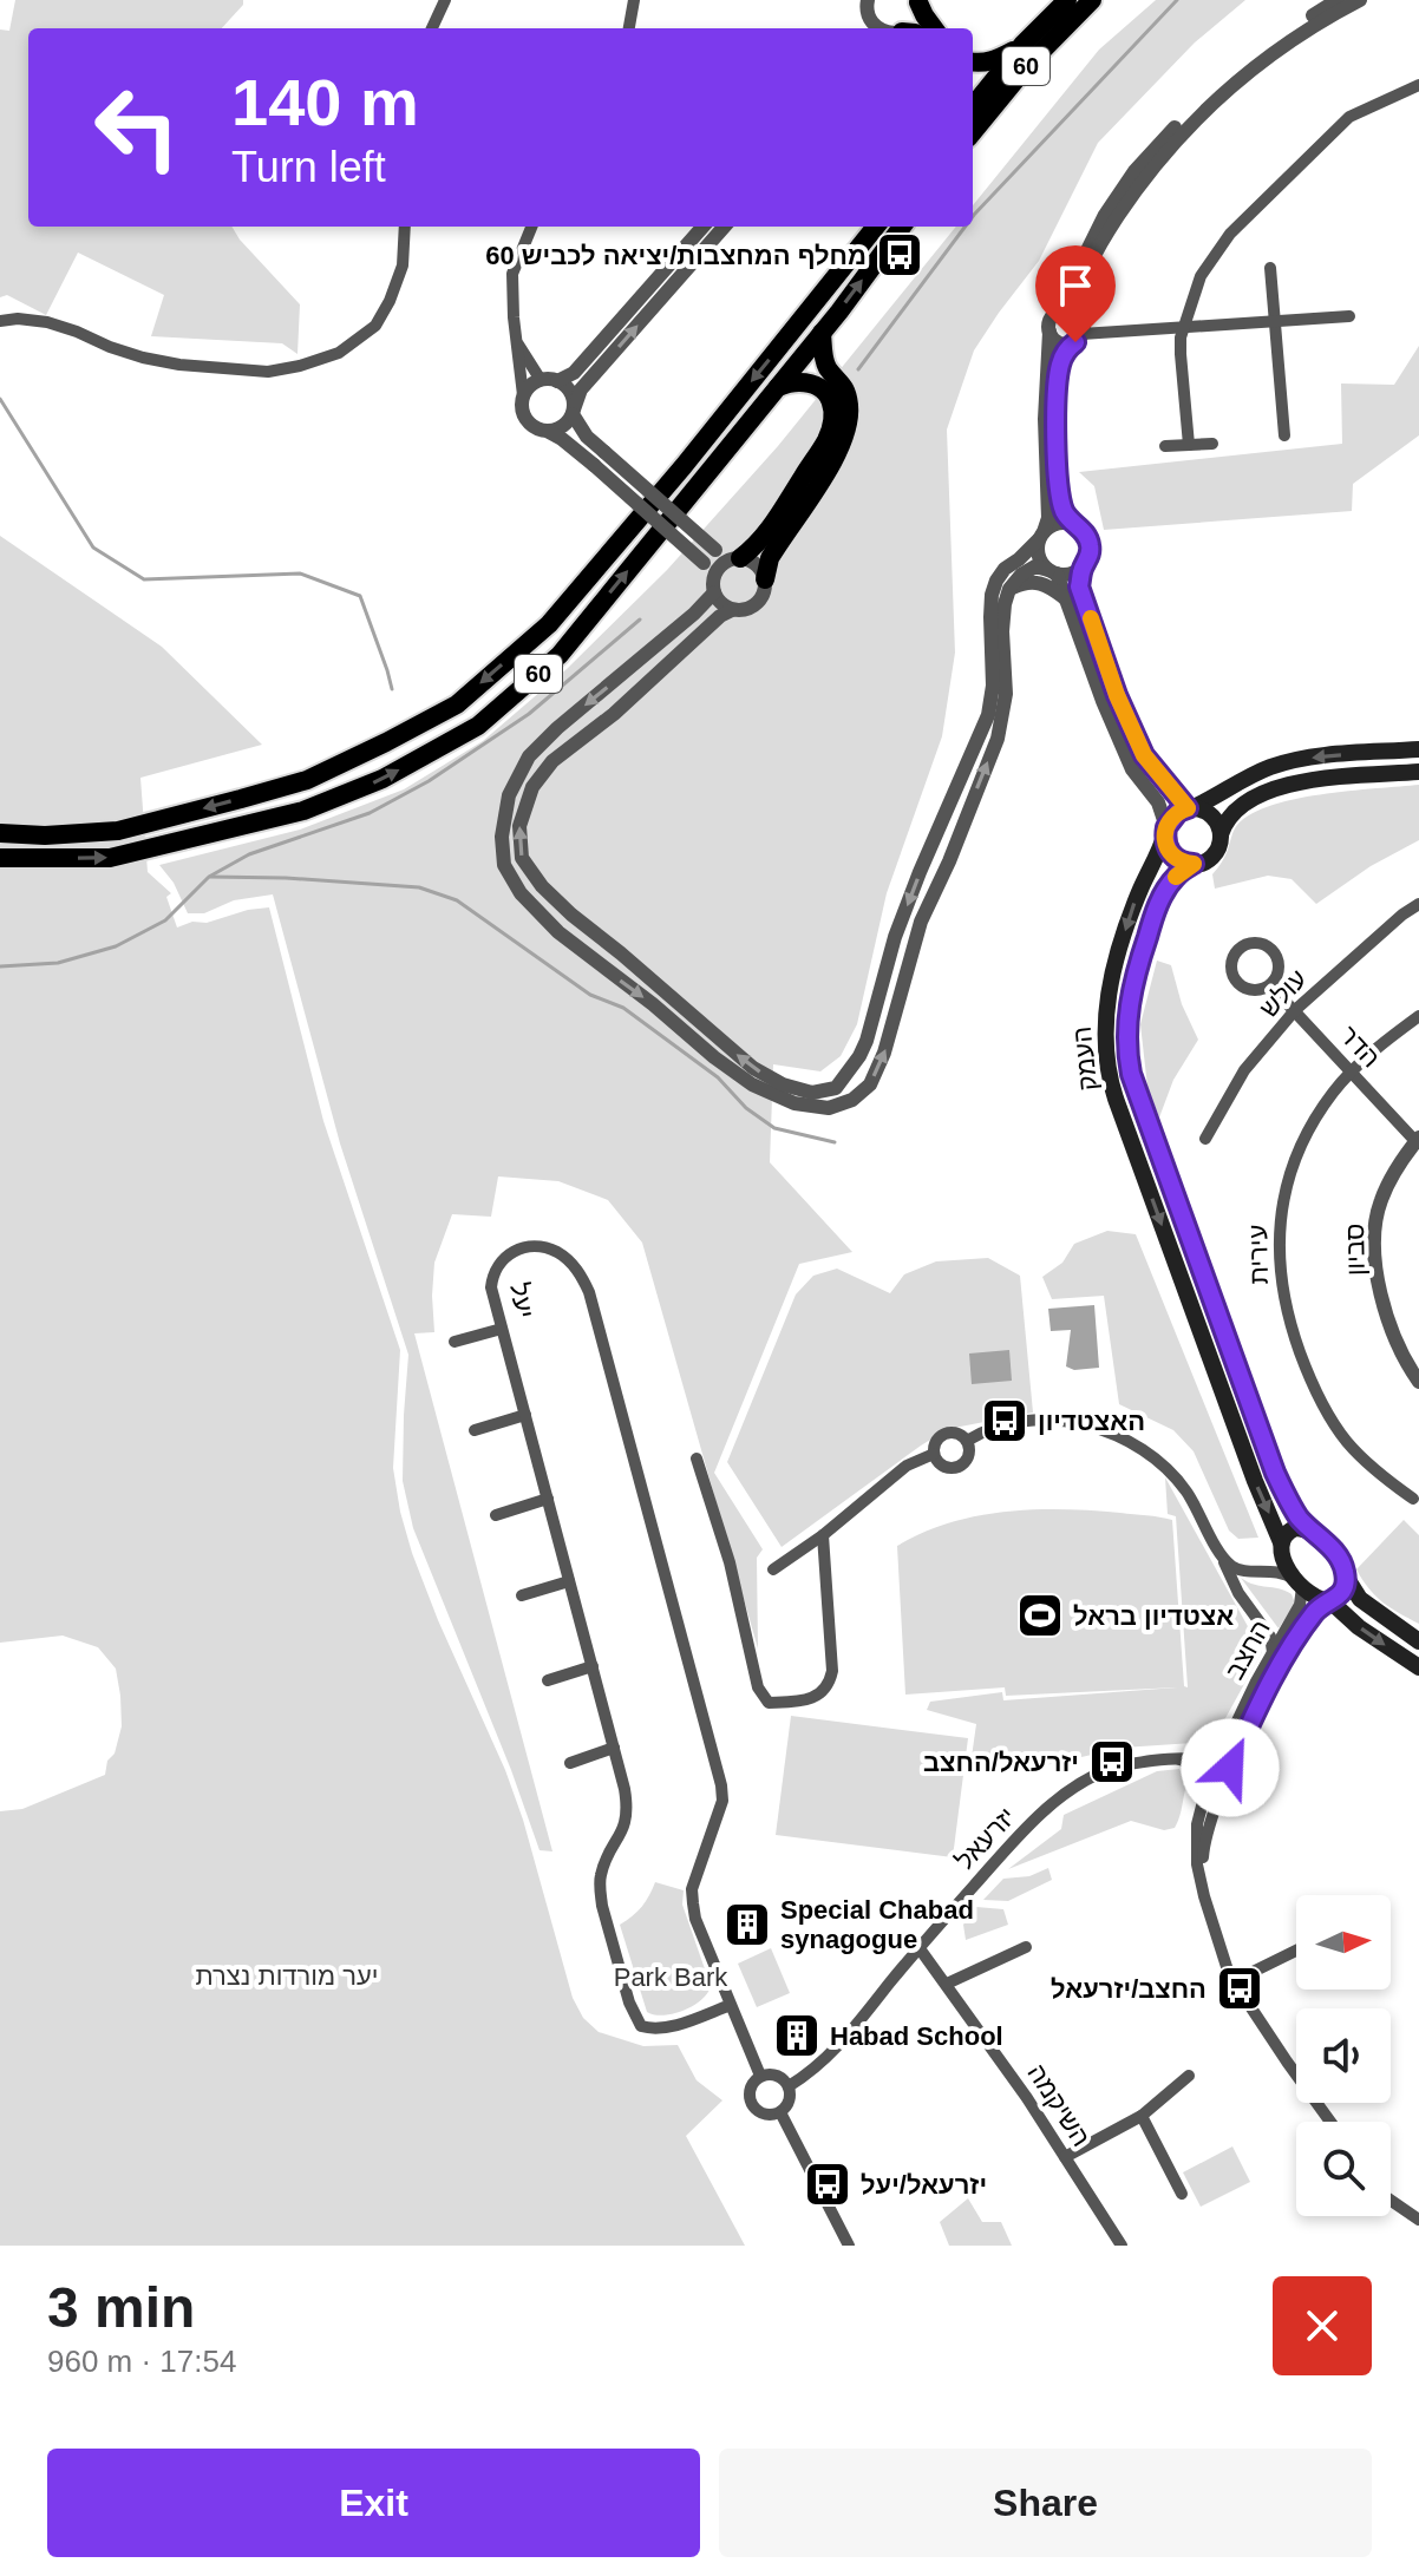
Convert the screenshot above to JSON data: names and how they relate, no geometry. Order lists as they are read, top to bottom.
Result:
{
  "streets": {
    "highway": ["60"],
    "main road": ["העמק"],
    "street": [
      "עולש",
      "הדר",
      "סביון",
      "עירית",
      "יעל",
      "החצב",
      "יזרעאל",
      "השיקמה"
    ]
  },
  "crossings": [
    ["עולש", "הדר"],
    ["הדר", "סביון"],
    ["הדר", "עירית"],
    ["העמק", "החצב"],
    ["החצב", "יזרעאל"],
    ["יזרעאל", "השיקמה"]
  ],
  "parks": ["יער מורדות נצרת", "Park Bark"],
  "places": {
    "bus stop": [
      "מחלף המחצבות/יציאה לכביש 60",
      "האצטדיון",
      "יזרעאל/החצב",
      "החצב/יזרעאל",
      "יזרעאל/יעל"
    ],
    "sports": ["אצטדיון בראל"],
    "building": ["Special Chabad synagogue", "Habad School"]
  },
  "north": "right",
  "page": {
    "turn": ["140 m", "Turn left"],
    "heading": ["3 min", "960 m · 17:54"],
    "buttons": ["Exit", "Share"]
  }
}
